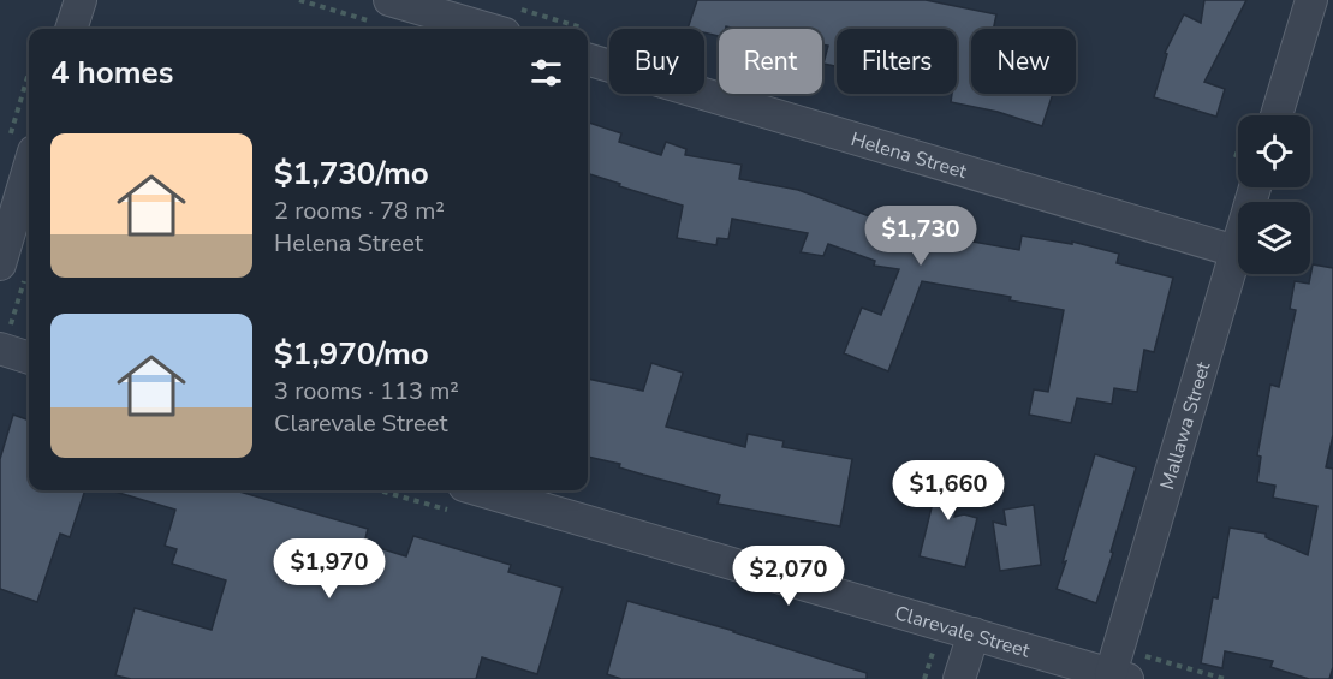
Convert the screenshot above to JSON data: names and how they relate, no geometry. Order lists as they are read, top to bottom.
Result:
{
  "streets": {
    "street": ["Helena Street", "Mallawa Street", "Clarevale Street"]
  },
  "crossings": [
    ["Helena Street", "Mallawa Street"],
    ["Mallawa Street", "Clarevale Street"]
  ],
  "page": {
    "chip": [
      "Buy",
      "Rent",
      "Filters",
      "New"
    ],
    "heading": "4 homes",
    "list": [
      {
        "name": "$1,730/mo",
        "note": "2 rooms · 78 m² · Helena Street"
      },
      {
        "name": "$1,970/mo",
        "note": "3 rooms · 113 m² · Clarevale Street"
      }
    ],
    "price": [
      "$1,730",
      "$1,660",
      "$1,970",
      "$2,070"
    ]
  }
}
